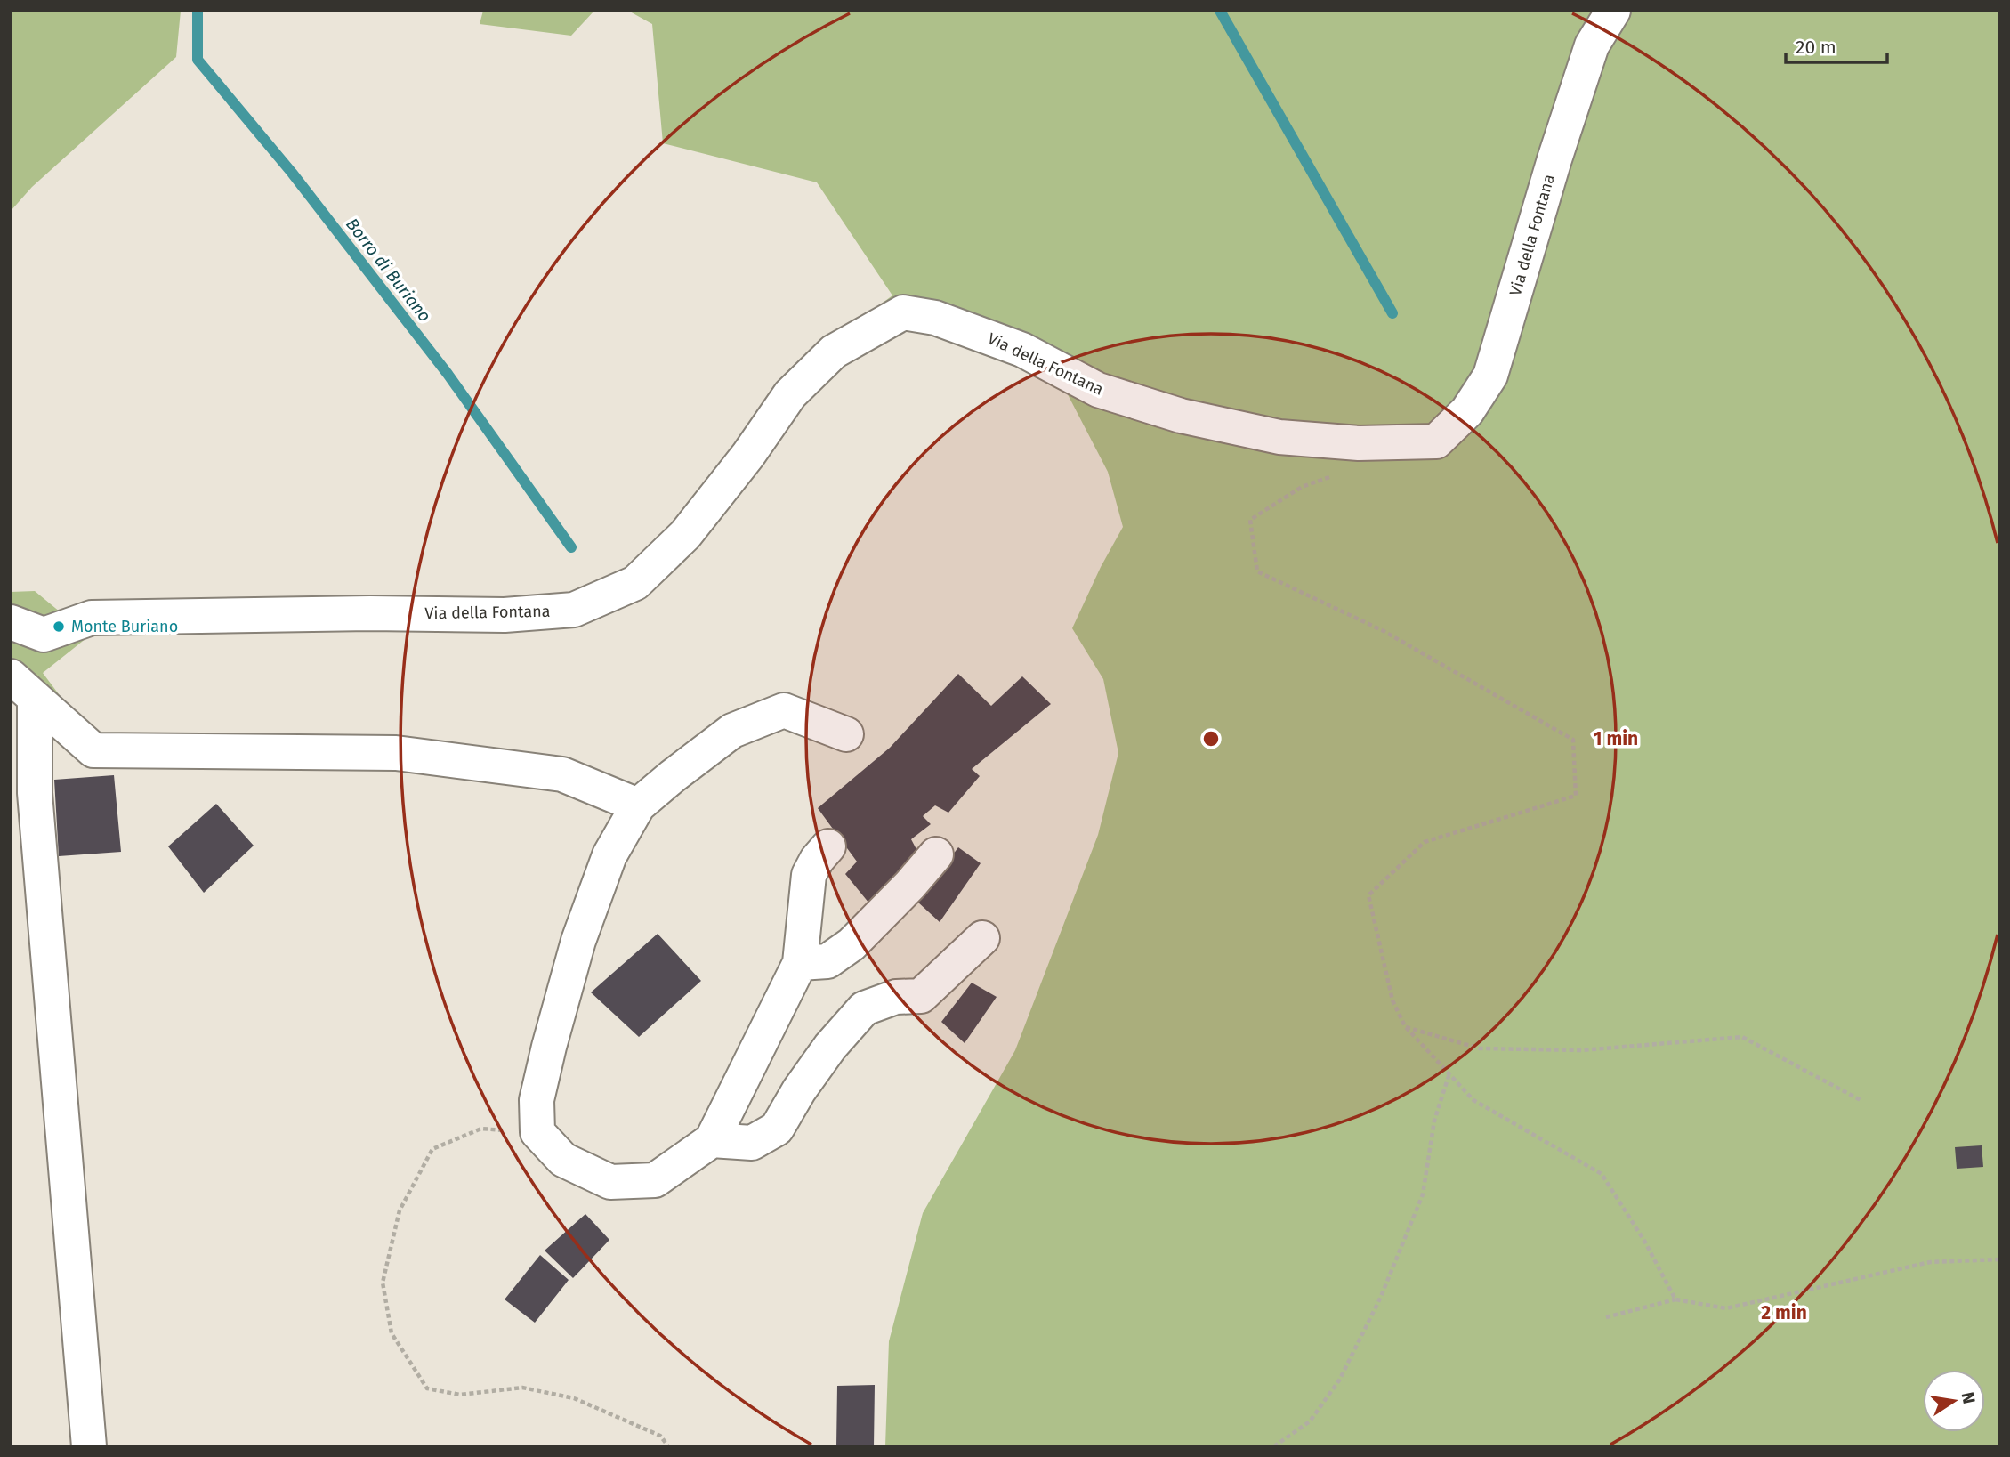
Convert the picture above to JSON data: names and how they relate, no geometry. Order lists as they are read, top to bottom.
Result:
{
  "streets": {
    "street": ["Via della Fontana"]
  },
  "water": ["Borro di Buriano"],
  "places": ["Monte Buriano"],
  "scale_bar": "20 m",
  "north": "right",
  "rings": ["1 min", "2 min"]
}
